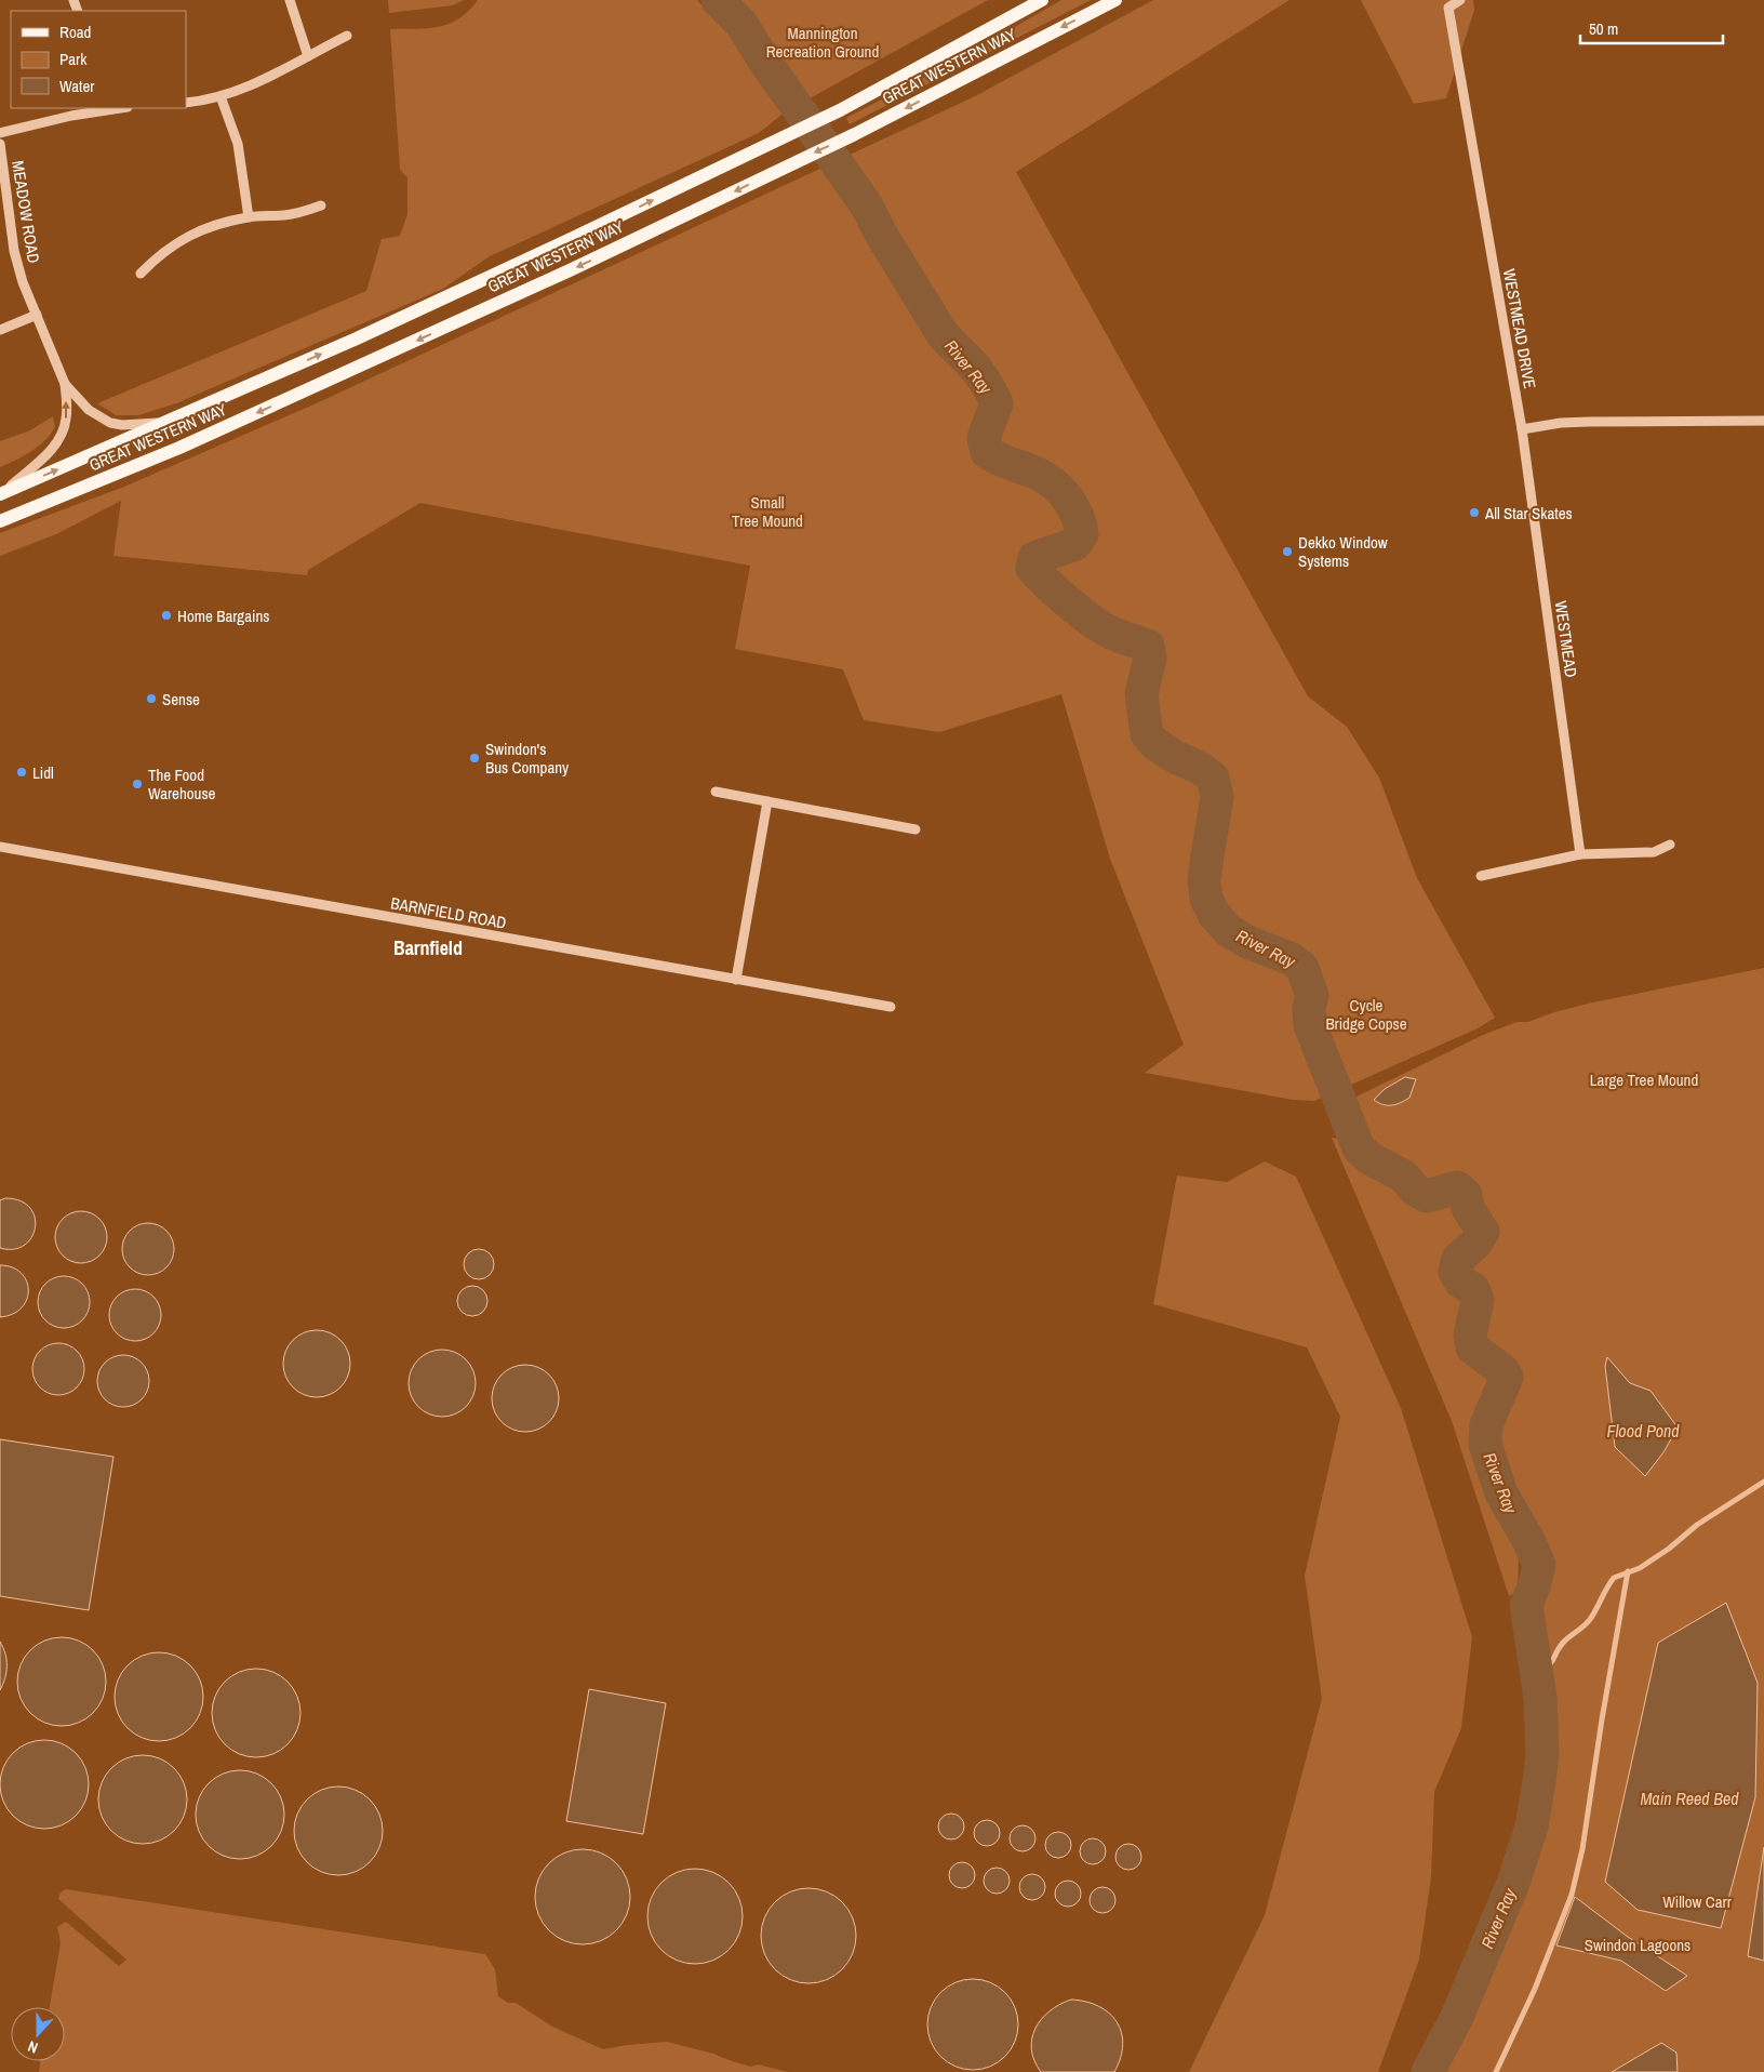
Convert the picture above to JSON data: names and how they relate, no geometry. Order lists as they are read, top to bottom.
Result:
{
  "streets": {
    "main road": ["GREAT WESTERN WAY"],
    "street": [
      "MEADOW ROAD",
      "WESTMEAD DRIVE",
      "WESTMEAD",
      "BARNFIELD ROAD"
    ]
  },
  "crossings": [
    ["GREAT WESTERN WAY", "MEADOW ROAD"],
    ["WESTMEAD DRIVE", "WESTMEAD"]
  ],
  "districts": ["Barnfield"],
  "water": ["River Ray", "Flood Pond", "Main Reed Bed"],
  "parks": [
    "Mannington Recreation Ground",
    "Small Tree Mound",
    "Cycle Bridge Copse",
    "Large Tree Mound",
    "Willow Carr",
    "Swindon Lagoons"
  ],
  "places": [
    "All Star Skates",
    "Dekko Window Systems",
    "Home Bargains",
    "Sense",
    "Swindon's Bus Company",
    "Lidl",
    "The Food Warehouse"
  ],
  "legend": ["Road", "Park", "Water"],
  "scale_bar": "50 m",
  "north": "bottom"
}
